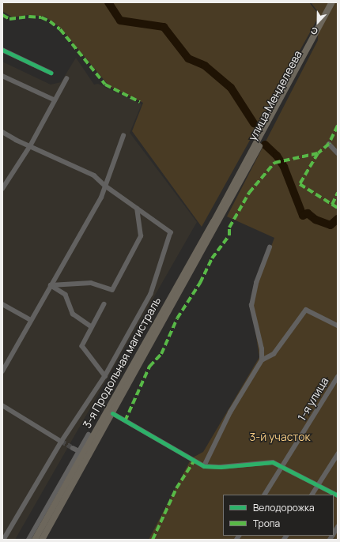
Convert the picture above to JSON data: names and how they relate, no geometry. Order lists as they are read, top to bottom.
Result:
{
  "streets": {
    "highway": ["улица Менделеева", "3-я Продольная магистраль"],
    "street": ["1-я улица"]
  },
  "crossings": [
    ["улица Менделеева", "3-я Продольная магистраль"]
  ],
  "parks": ["3-й участок"],
  "legend": ["Велодорожка", "Тропа"],
  "north": "bottom"
}
